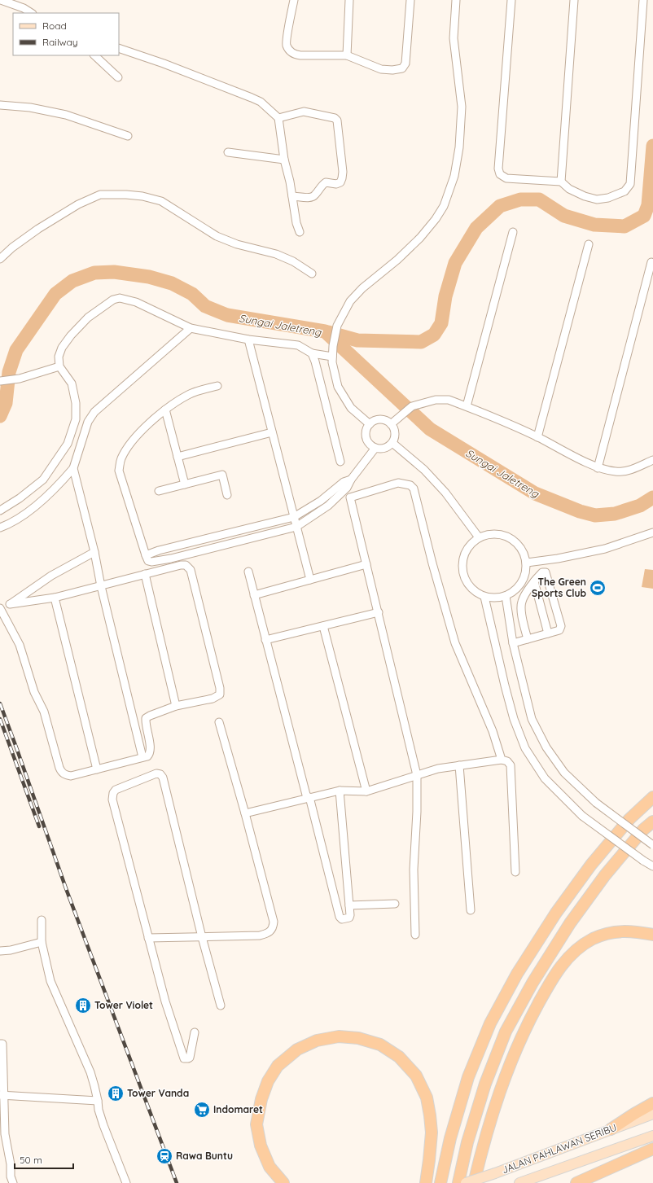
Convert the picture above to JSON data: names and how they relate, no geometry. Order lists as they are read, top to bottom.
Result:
{
  "streets": {
    "main road": ["JALAN PAHLAWAN SERIBU"]
  },
  "water": ["Sungai Jaletreng"],
  "places": {
    "sports": ["The Green Sports Club"],
    "building": ["Tower Violet", "Tower Vanda"],
    "supermarket": ["Indomaret"],
    "station": ["Rawa Buntu"]
  },
  "legend": ["Road", "Railway"],
  "scale_bar": "50 m"
}
